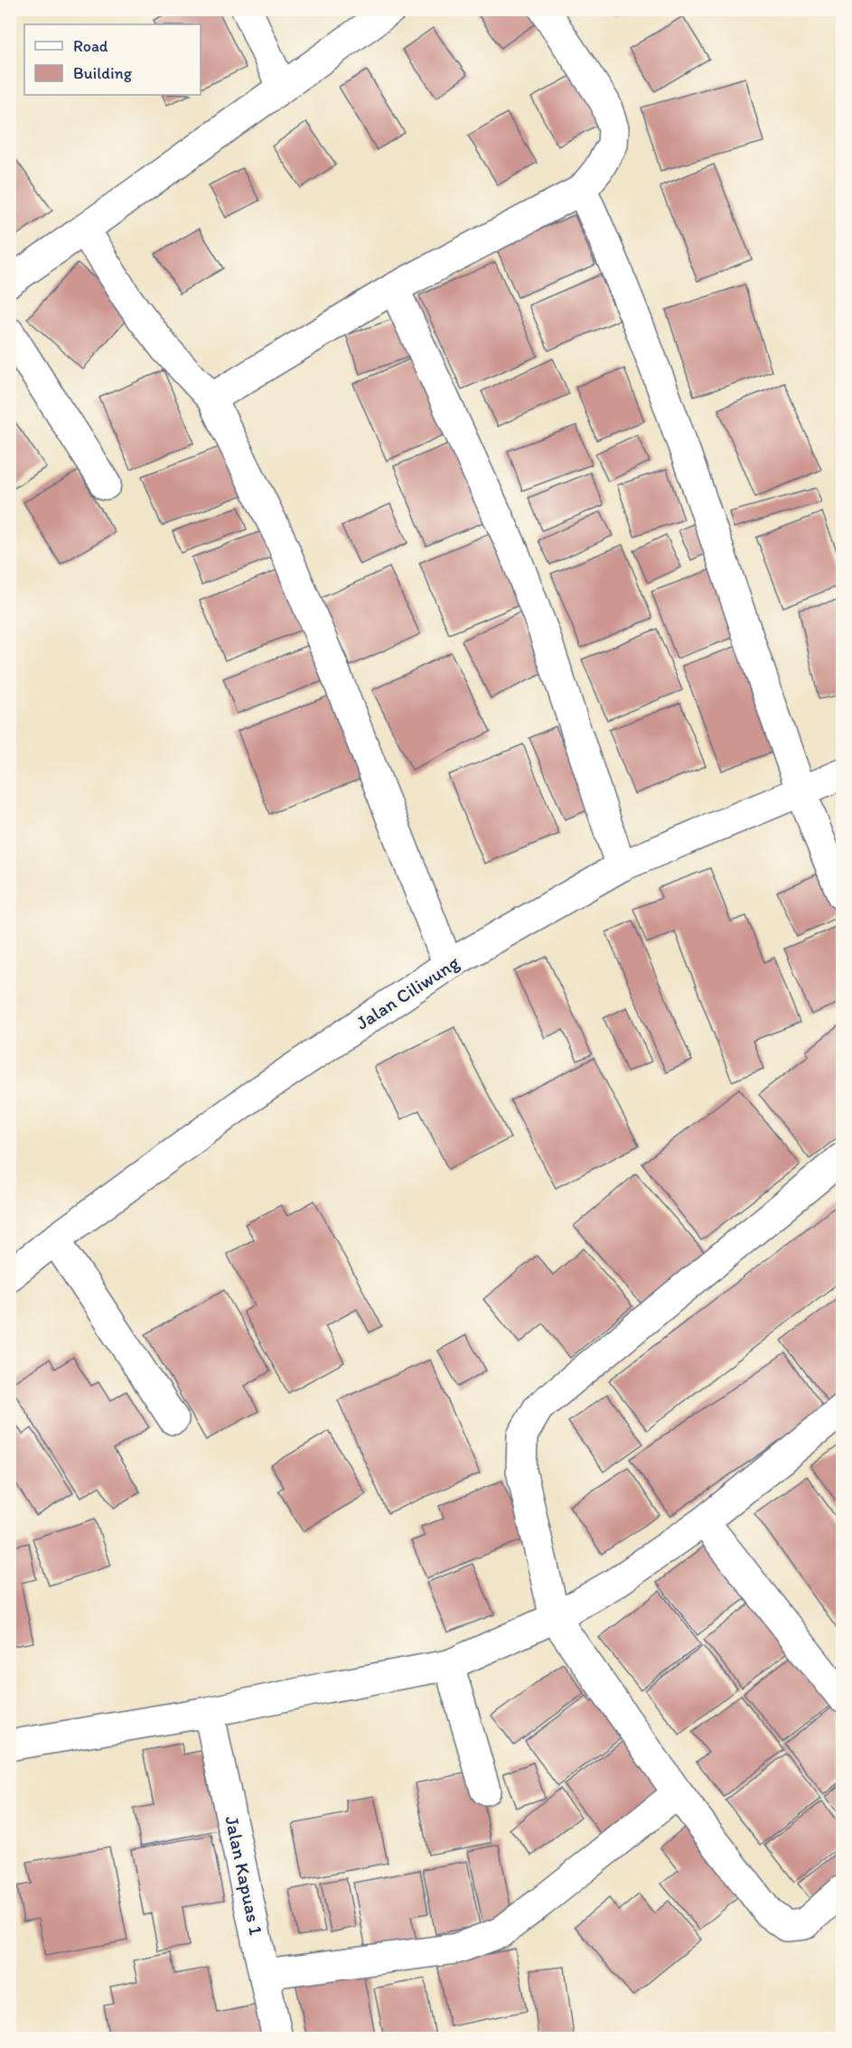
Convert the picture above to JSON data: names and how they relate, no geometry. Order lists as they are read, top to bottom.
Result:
{
  "streets": {
    "street": ["Jalan Ciliwung", "Jalan Kapuas 1"]
  },
  "legend": ["Road", "Building"]
}
